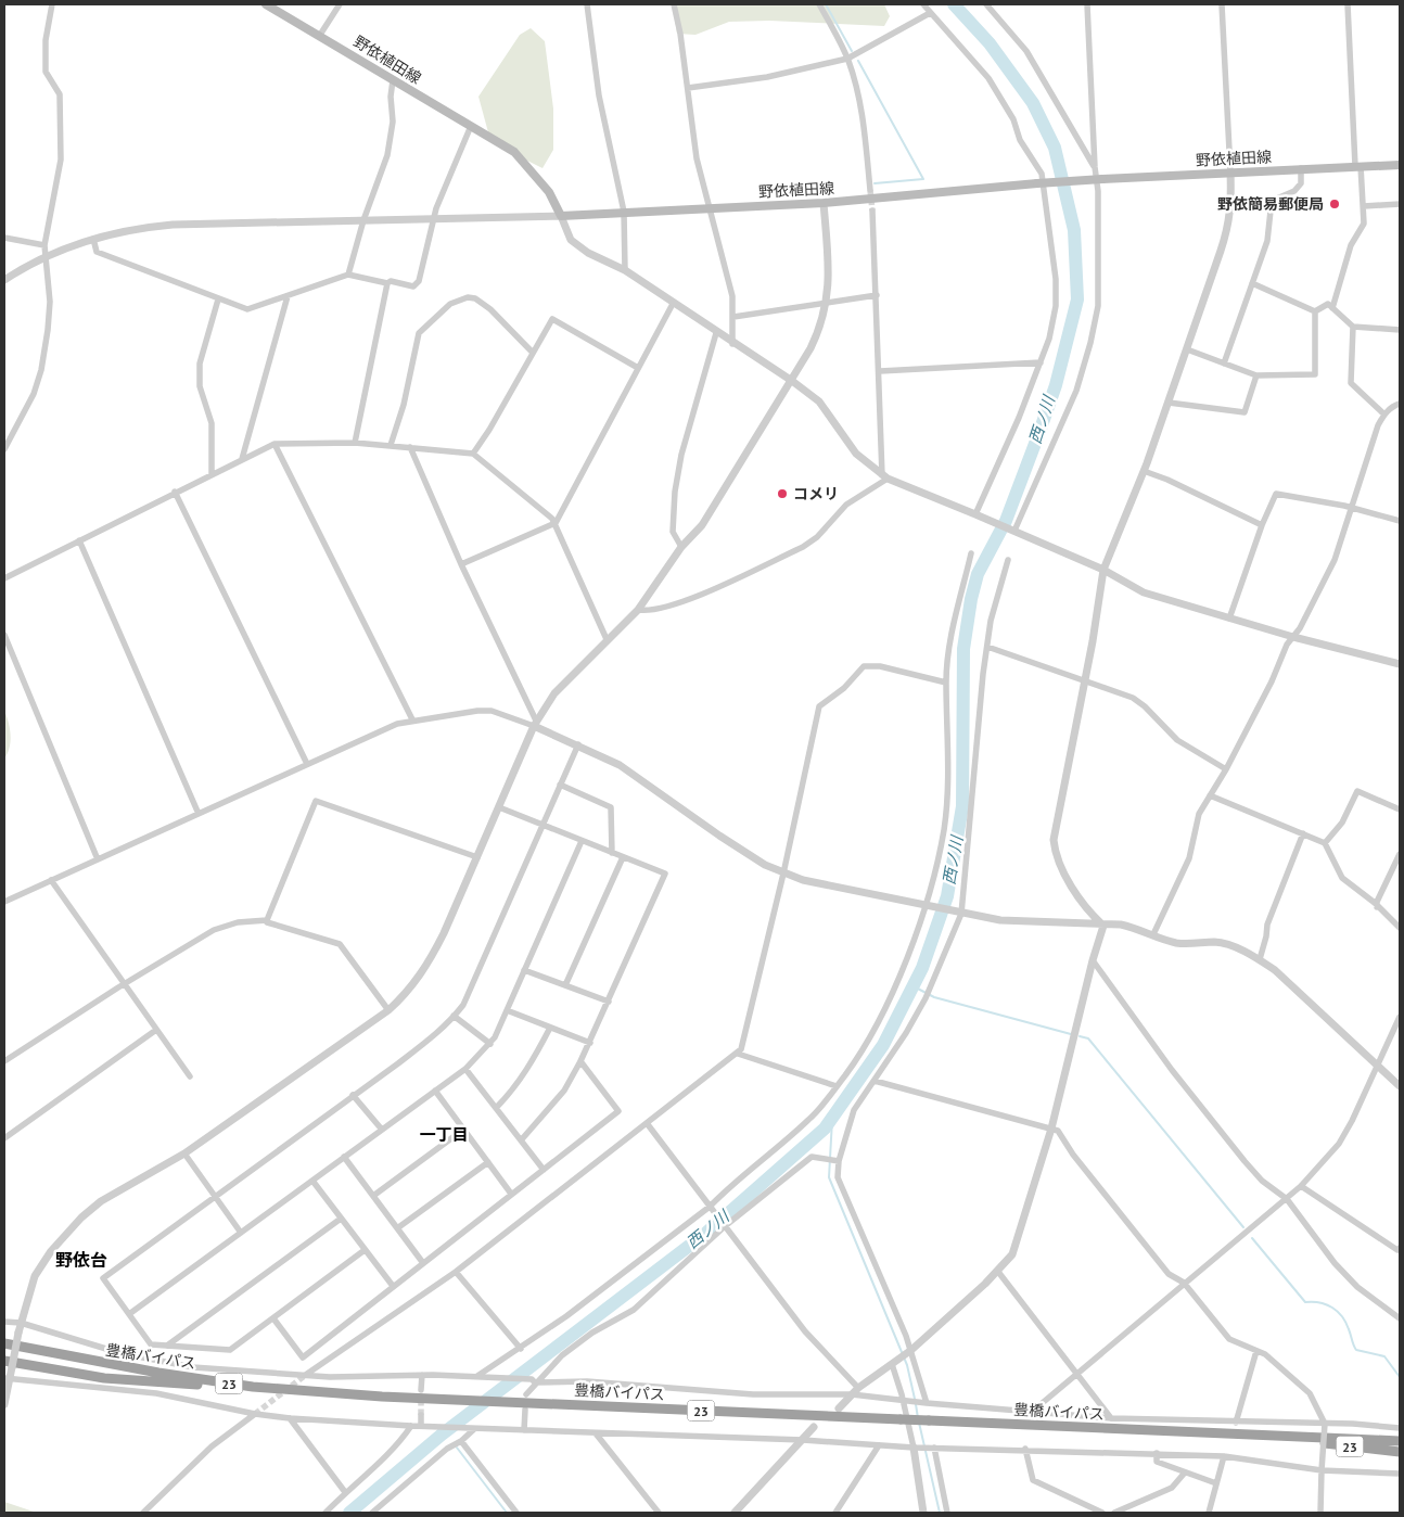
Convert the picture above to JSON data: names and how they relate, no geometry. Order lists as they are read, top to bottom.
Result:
{
  "streets": {
    "highway": ["豊橋バイパス", "23"],
    "main road": ["野依植田線"]
  },
  "crossings": [
    ["豊橋バイパス", "23"]
  ],
  "districts": ["一丁目", "野依台"],
  "water": ["西ノ川"],
  "places": ["野依簡易郵便局", "コメリ"]
}
